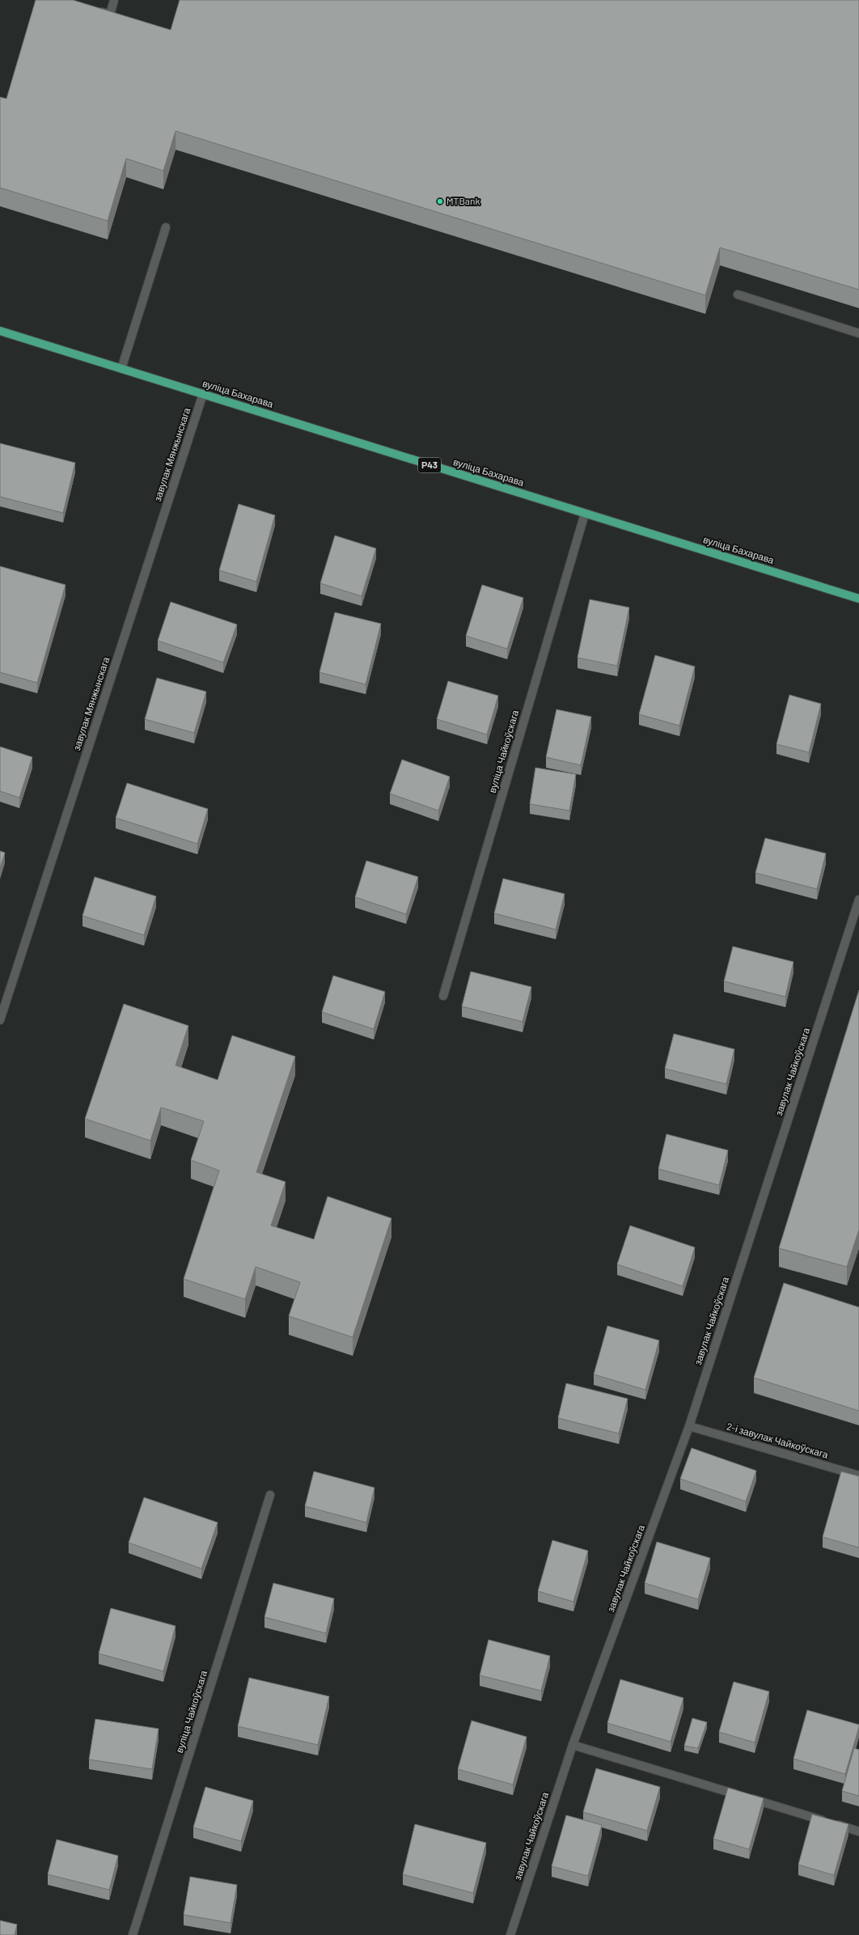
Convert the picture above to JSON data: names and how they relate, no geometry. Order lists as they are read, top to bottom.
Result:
{
  "streets": {
    "main road": ["вуліца Бахарава", "Р43"],
    "street": [
      "завулак Мянжынскага",
      "вуліца Чайкоўскага",
      "завулак Чайкоўскага",
      "2-і завулак Чайкоўскага"
    ]
  },
  "crossings": [
    ["вуліца Бахарава", "завулак Мянжынскага"],
    ["вуліца Бахарава", "вуліца Чайкоўскага"],
    ["завулак Чайкоўскага", "2-і завулак Чайкоўскага"]
  ],
  "places": ["MTBank"]
}
